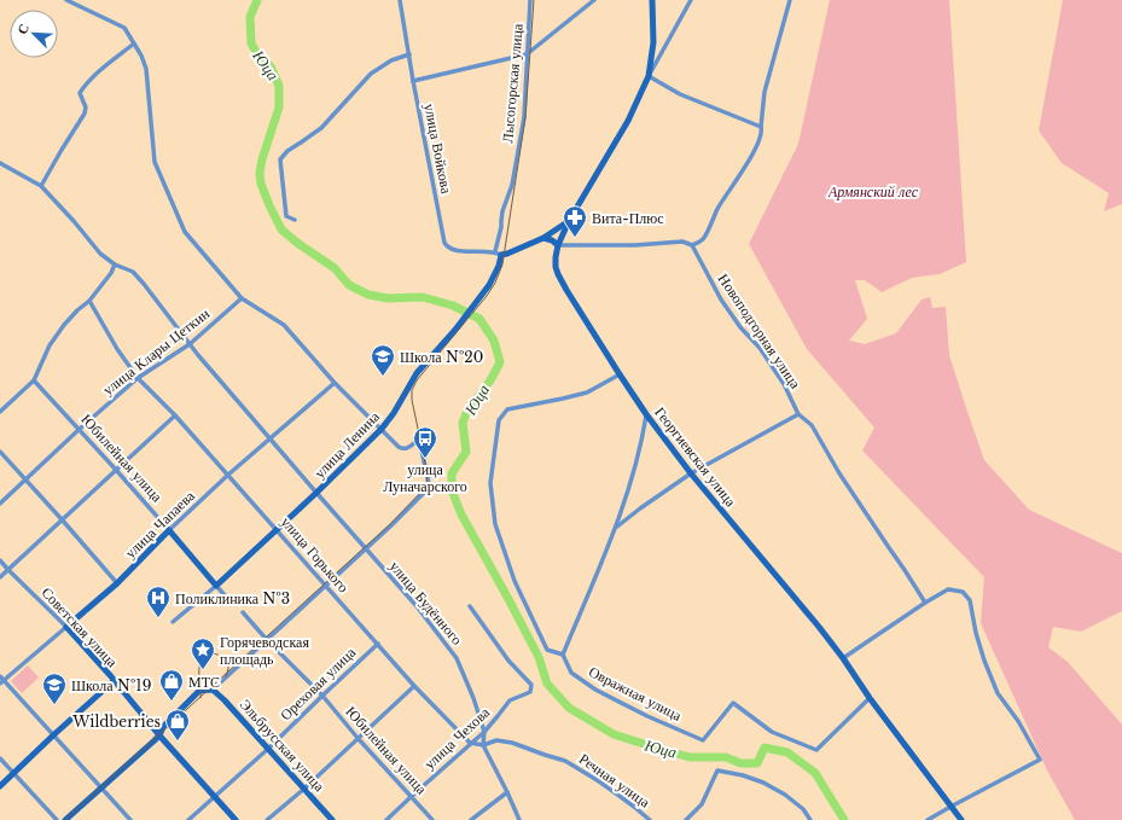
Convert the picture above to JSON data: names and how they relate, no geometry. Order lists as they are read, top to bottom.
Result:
{
  "streets": {
    "main road": [
      "улица Ленина",
      "Георгиевская улица",
      "Юбилейная улица",
      "улица Чапаева",
      "Советская улица",
      "Эльбрусская улица"
    ],
    "street": [
      "Лысогорская улица",
      "улица Войкова",
      "Новоподгорная улица",
      "улица Клары Цеткин",
      "улица Горького",
      "улица Будённого",
      "Ореховая улица",
      "Овражная улица",
      "улица Чехова",
      "Речная улица"
    ]
  },
  "crossings": [
    ["Лысогорская улица", "улица Войкова"],
    ["Лысогорская улица", "улица Ленина"],
    ["улица Войкова", "улица Ленина"],
    ["улица Клары Цеткин", "Юбилейная улица"],
    ["улица Клары Цеткин", "улица Горького"],
    ["улица Клары Цеткин", "улица Будённого"],
    ["улица Ленина", "Юбилейная улица"],
    ["улица Ленина", "улица Горького"],
    ["улица Ленина", "улица Будённого"],
    ["Георгиевская улица", "Овражная улица"],
    ["Юбилейная улица", "улица Чапаева"],
    ["Юбилейная улица", "Ореховая улица"],
    ["Юбилейная улица", "улица Чехова"],
    ["улица Чапаева", "улица Горького"],
    ["улица Чапаева", "улица Будённого"],
    ["улица Чапаева", "Советская улица"],
    ["улица Горького", "Ореховая улица"],
    ["улица Горького", "улица Чехова"],
    ["улица Будённого", "улица Чехова"],
    ["улица Будённого", "Речная улица"],
    ["Советская улица", "Ореховая улица"],
    ["Ореховая улица", "Эльбрусская улица"]
  ],
  "water": ["Юца"],
  "parks": ["Армянский лес"],
  "places": {
    "pharmacy": ["Вита-Плюс"],
    "school or university": ["Школа №20", "Школа №19"],
    "bus stop": ["улица Луначарского"],
    "hospital": ["Поликлиника №3"],
    "place": ["Горячеводская площадь"],
    "shop": ["МТС", "Wildberries"]
  },
  "north": "top left"
}
